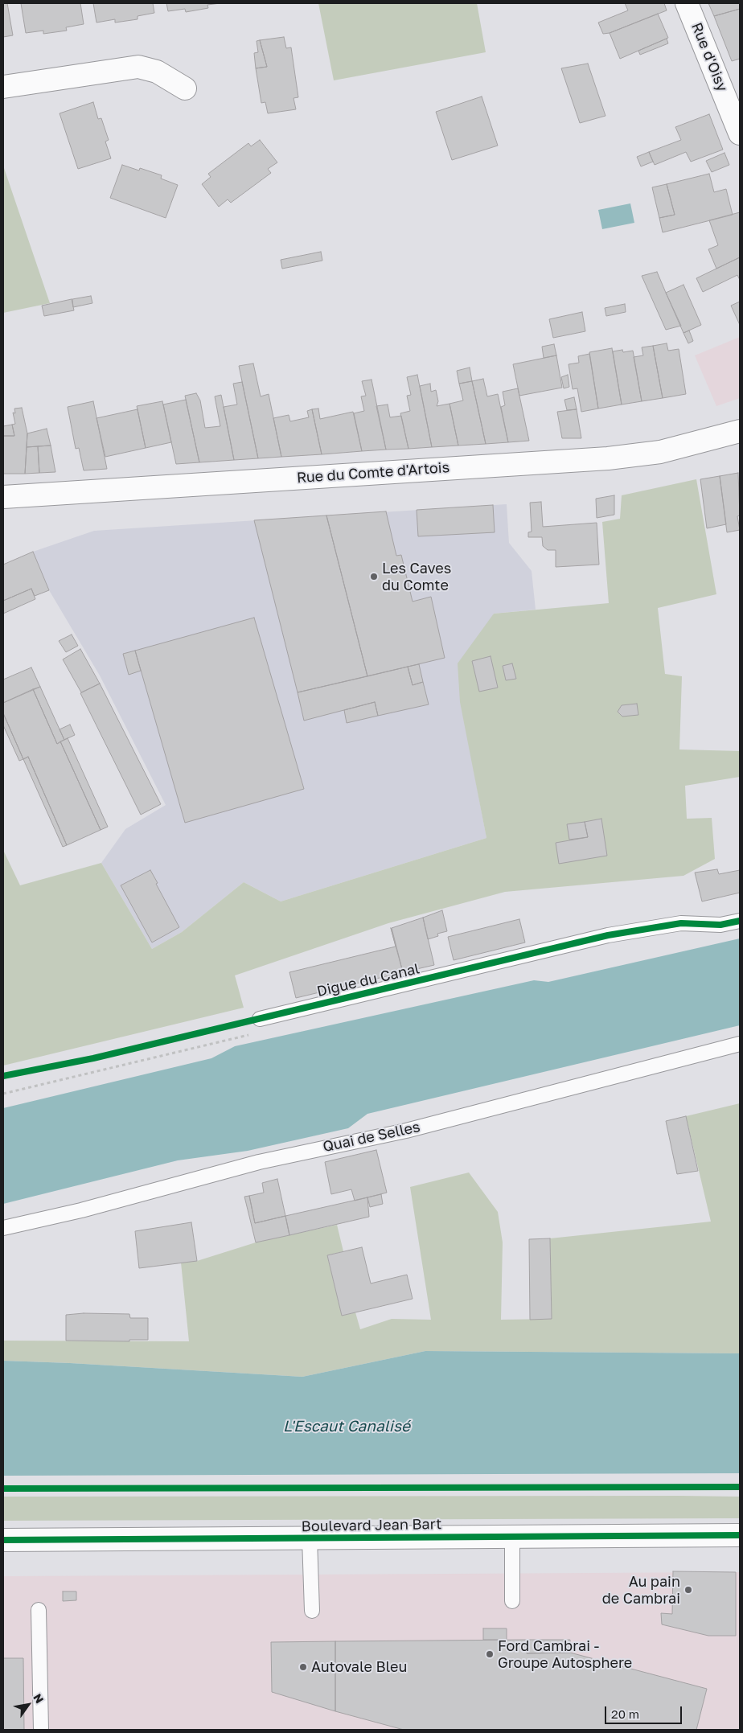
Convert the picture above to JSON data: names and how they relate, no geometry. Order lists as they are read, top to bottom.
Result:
{
  "streets": {
    "street": ["Rue d'Oisy", "Rue du Comte d'Artois", "Boulevard Jean Bart"],
    "lane": ["Digue du Canal", "Quai de Selles"]
  },
  "water": ["L'Escaut Canalisé"],
  "places": [
    "Les Caves du Comte",
    "Au pain de Cambrai",
    "Ford Cambrai - Groupe Autosphere",
    "Autovale Bleu"
  ],
  "scale_bar": "20 m",
  "north": "top right"
}
